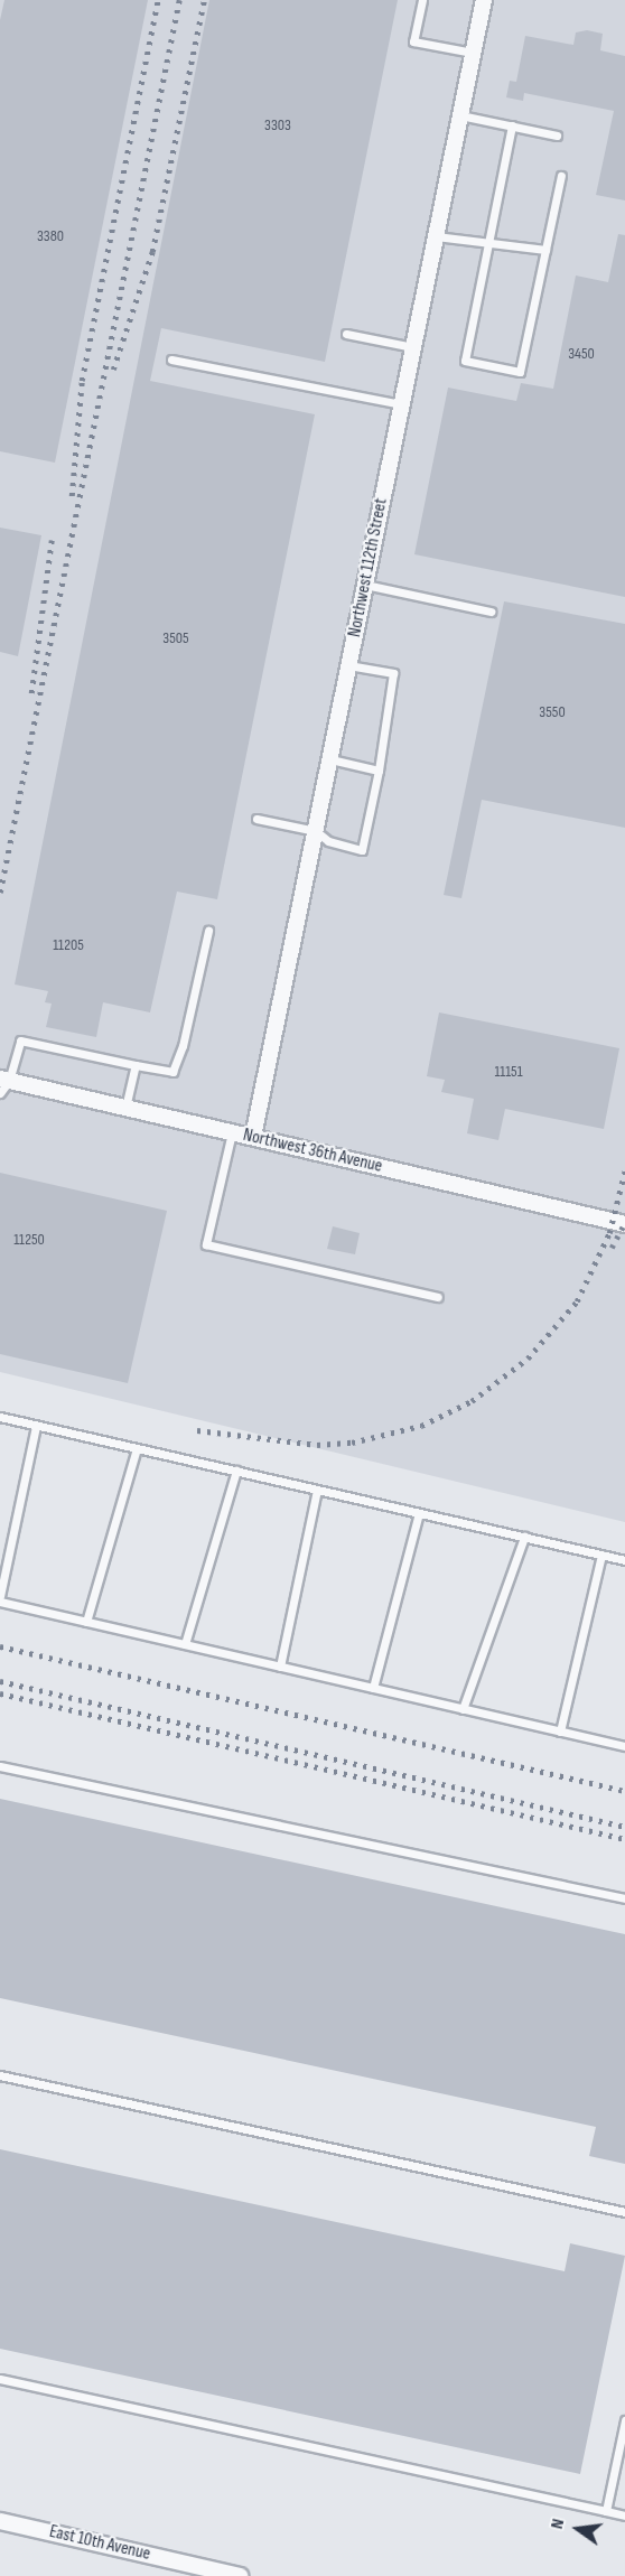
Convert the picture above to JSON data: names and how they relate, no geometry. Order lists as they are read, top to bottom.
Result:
{
  "streets": {
    "street": ["Northwest 112th Street", "Northwest 36th Avenue", "East 10th Avenue"]
  },
  "crossings": [
    ["Northwest 112th Street", "Northwest 36th Avenue"]
  ],
  "house_numbers": [
    "3303",
    "3380",
    "3450",
    "3505",
    "3550",
    "11205",
    "11151",
    "11250"
  ],
  "north": "left"
}
